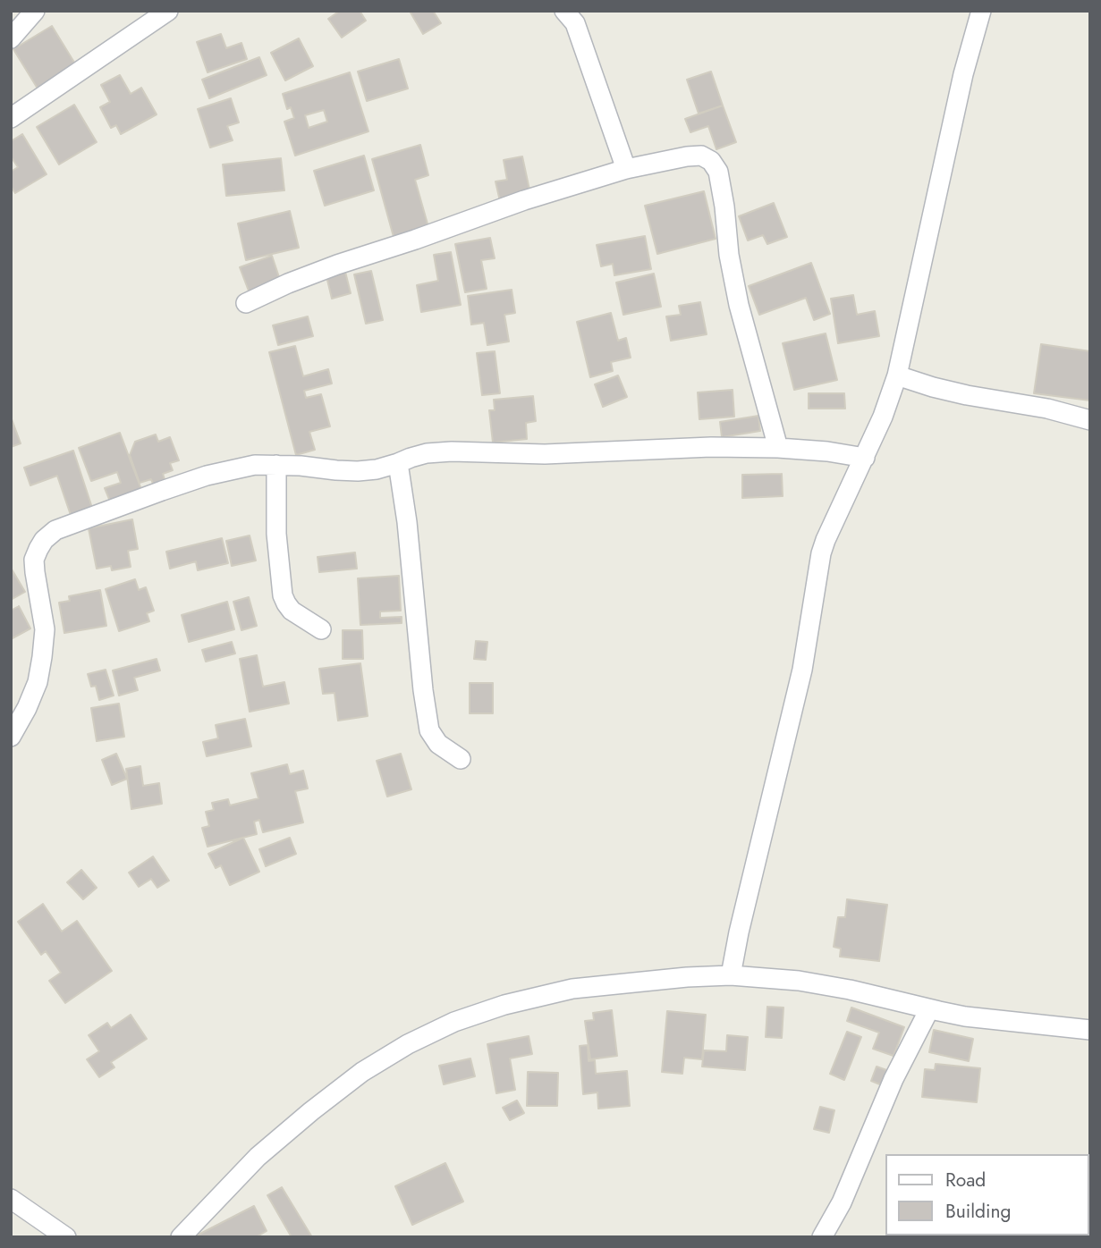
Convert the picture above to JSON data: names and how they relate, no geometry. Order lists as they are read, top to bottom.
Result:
{
  "legend": ["Road", "Building"]
}
